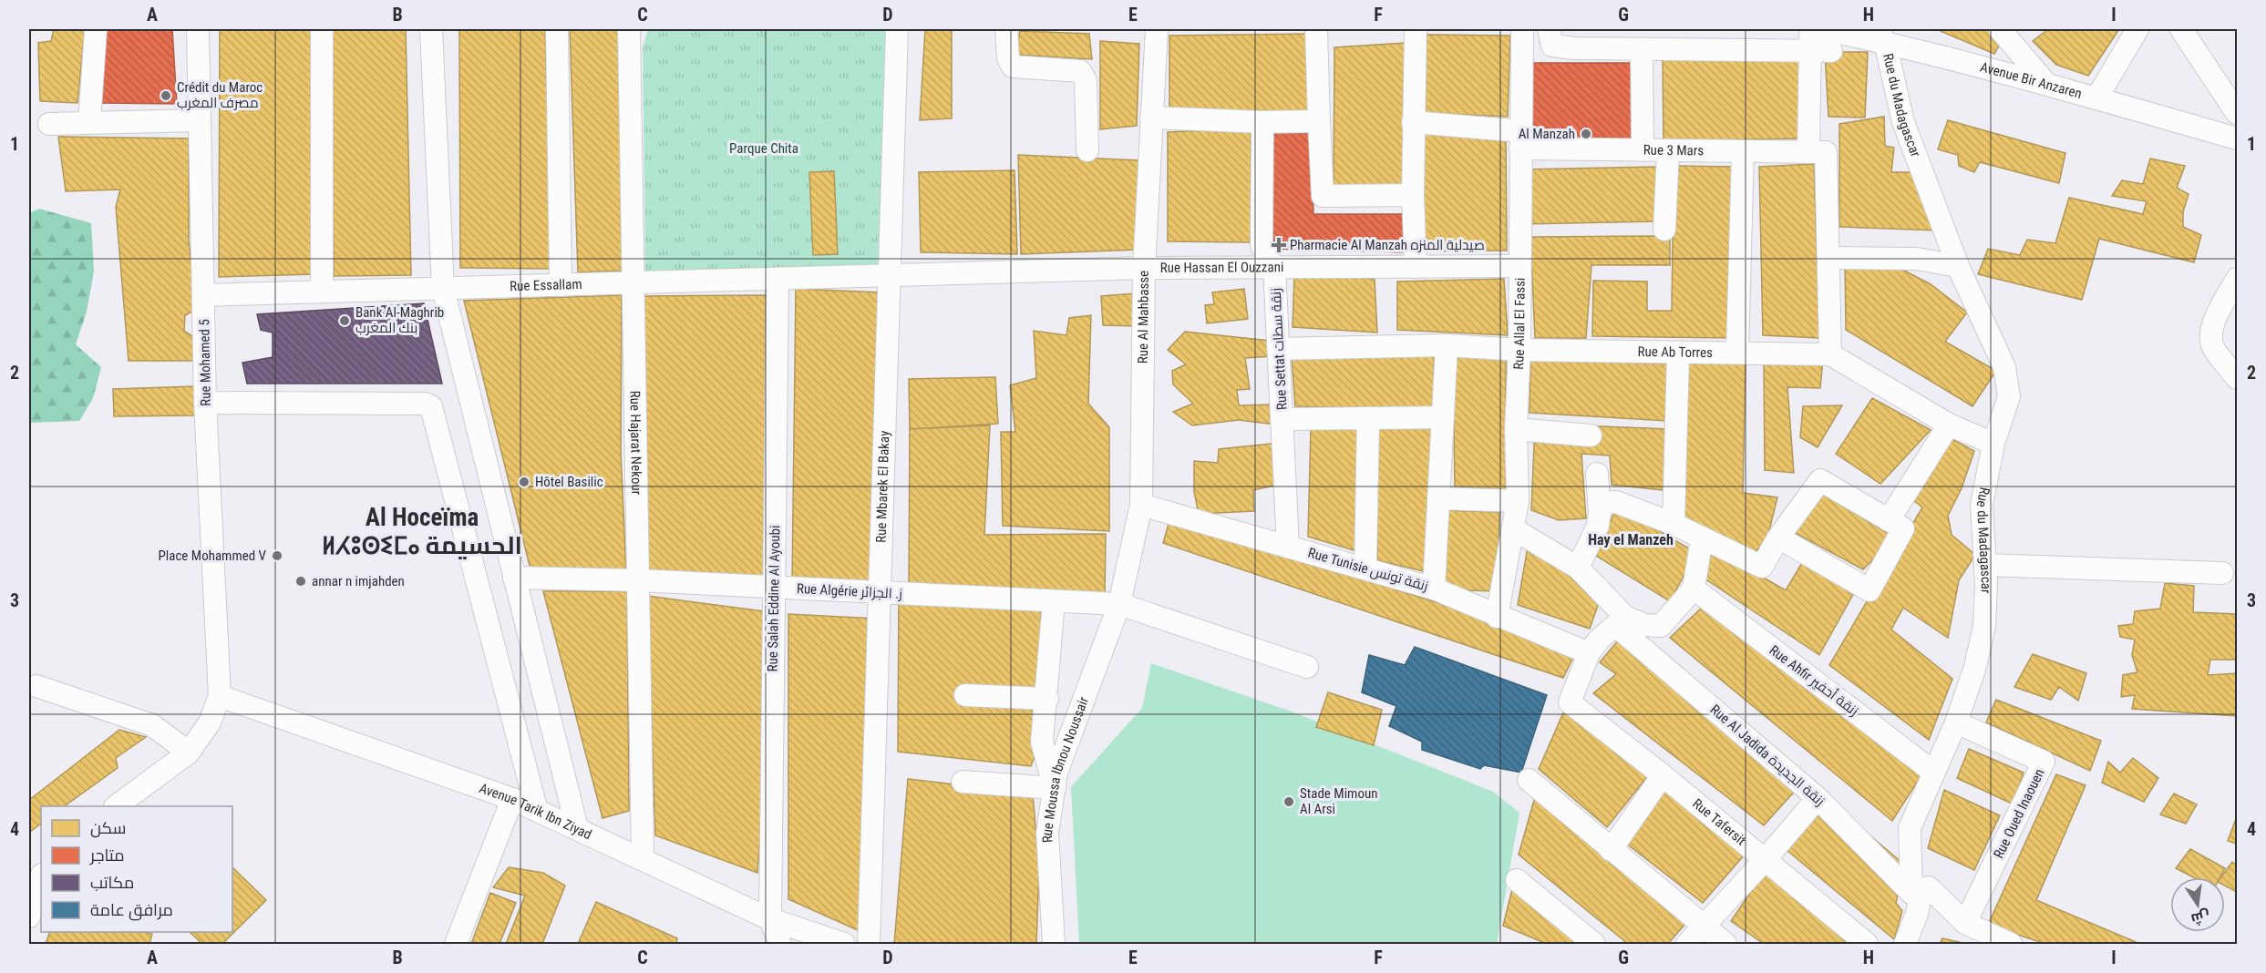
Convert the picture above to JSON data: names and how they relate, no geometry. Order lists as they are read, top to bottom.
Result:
{
  "streets": {
    "street": [
      "Avenue Bir Anzaren",
      "Rue du Madagascar",
      "Rue 3 Mars",
      "Rue Hassan El Ouzzani",
      "Rue Essallam",
      "Rue Al Mahbasse",
      "Rue Allal El Fassi",
      "Rue Settat زنقة سطات",
      "Rue Ab Torres",
      "Rue Mohamed 5",
      "Rue Hajarat Nekour",
      "Rue Mbarek El Bakay",
      "Rue Tunisie زنقة تونس",
      "Rue Algérie ز. الجزائر",
      "Rue Salah Eddine Al Ayoubi",
      "Rue Ahfir زنقة أحفير",
      "Rue Al Jadida زنقة الجديدة",
      "Rue Moussa Ibnou Noussair",
      "Avenue Tarik Ibn Ziyad",
      "Rue Oued Inaouen",
      "Rue Tafersit"
    ]
  },
  "crossings": [
    ["Avenue Bir Anzaren", "Rue du Madagascar"],
    ["Rue du Madagascar", "Rue Ahfir زنقة أحفير"],
    ["Rue du Madagascar", "Rue Al Jadida زنقة الجديدة"],
    ["Rue du Madagascar", "Rue Oued Inaouen"],
    ["Rue 3 Mars", "Rue Allal El Fassi"],
    ["Rue Hassan El Ouzzani", "Rue Essallam"],
    ["Rue Hassan El Ouzzani", "Rue Al Mahbasse"],
    ["Rue Hassan El Ouzzani", "Rue Allal El Fassi"],
    ["Rue Hassan El Ouzzani", "Rue Settat زنقة سطات"],
    ["Rue Hassan El Ouzzani", "Rue Mbarek El Bakay"],
    ["Rue Essallam", "Rue Mohamed 5"],
    ["Rue Essallam", "Rue Hajarat Nekour"],
    ["Rue Essallam", "Rue Mbarek El Bakay"],
    ["Rue Essallam", "Rue Salah Eddine Al Ayoubi"],
    ["Rue Al Mahbasse", "Rue Tunisie زنقة تونس"],
    ["Rue Al Mahbasse", "Rue Algérie ز. الجزائر"],
    ["Rue Al Mahbasse", "Rue Moussa Ibnou Noussair"],
    ["Rue Allal El Fassi", "Rue Ab Torres"],
    ["Rue Allal El Fassi", "Rue Tunisie زنقة تونس"],
    ["Rue Settat زنقة سطات", "Rue Ab Torres"],
    ["Rue Settat زنقة سطات", "Rue Tunisie زنقة تونس"],
    ["Rue Mohamed 5", "Avenue Tarik Ibn Ziyad"],
    ["Rue Hajarat Nekour", "Rue Algérie ز. الجزائر"],
    ["Rue Hajarat Nekour", "Avenue Tarik Ibn Ziyad"],
    ["Rue Mbarek El Bakay", "Rue Algérie ز. الجزائر"],
    ["Rue Tunisie زنقة تونس", "Rue Tafersit"],
    ["Rue Algérie ز. الجزائر", "Rue Salah Eddine Al Ayoubi"],
    ["Rue Algérie ز. الجزائر", "Rue Moussa Ibnou Noussair"],
    ["Rue Salah Eddine Al Ayoubi", "Avenue Tarik Ibn Ziyad"],
    ["Rue Ahfir زنقة أحفير", "Rue Al Jadida زنقة الجديدة"]
  ],
  "districts": ["Al Hoceïma ⵍⵃⵓⵙⵉⵎⴰ الحسيمة", "Hay el Manzeh"],
  "parks": ["Parque Chita"],
  "places": {
    "other": [
      "Crédit du Maroc مصرف المغرب",
      "Al Manzah",
      "Bank Al-Maghrib بنك المغرب",
      "Hôtel Basilic",
      "Place Mohammed V",
      "annar n imjahden",
      "Stade Mimoun Al Arsi"
    ],
    "health": ["Pharmacie Al Manzah صيدلية المنزه"]
  },
  "legend": [
    "سكن",
    "متاجر",
    "مكاتب",
    "مرافق عامة"
  ],
  "north": "bottom",
  "grid": {
    "columns": [
      "A",
      "B",
      "C",
      "D",
      "E",
      "F",
      "G",
      "H",
      "I"
    ],
    "rows": [
      "1",
      "2",
      "3",
      "4"
    ]
  }
}
